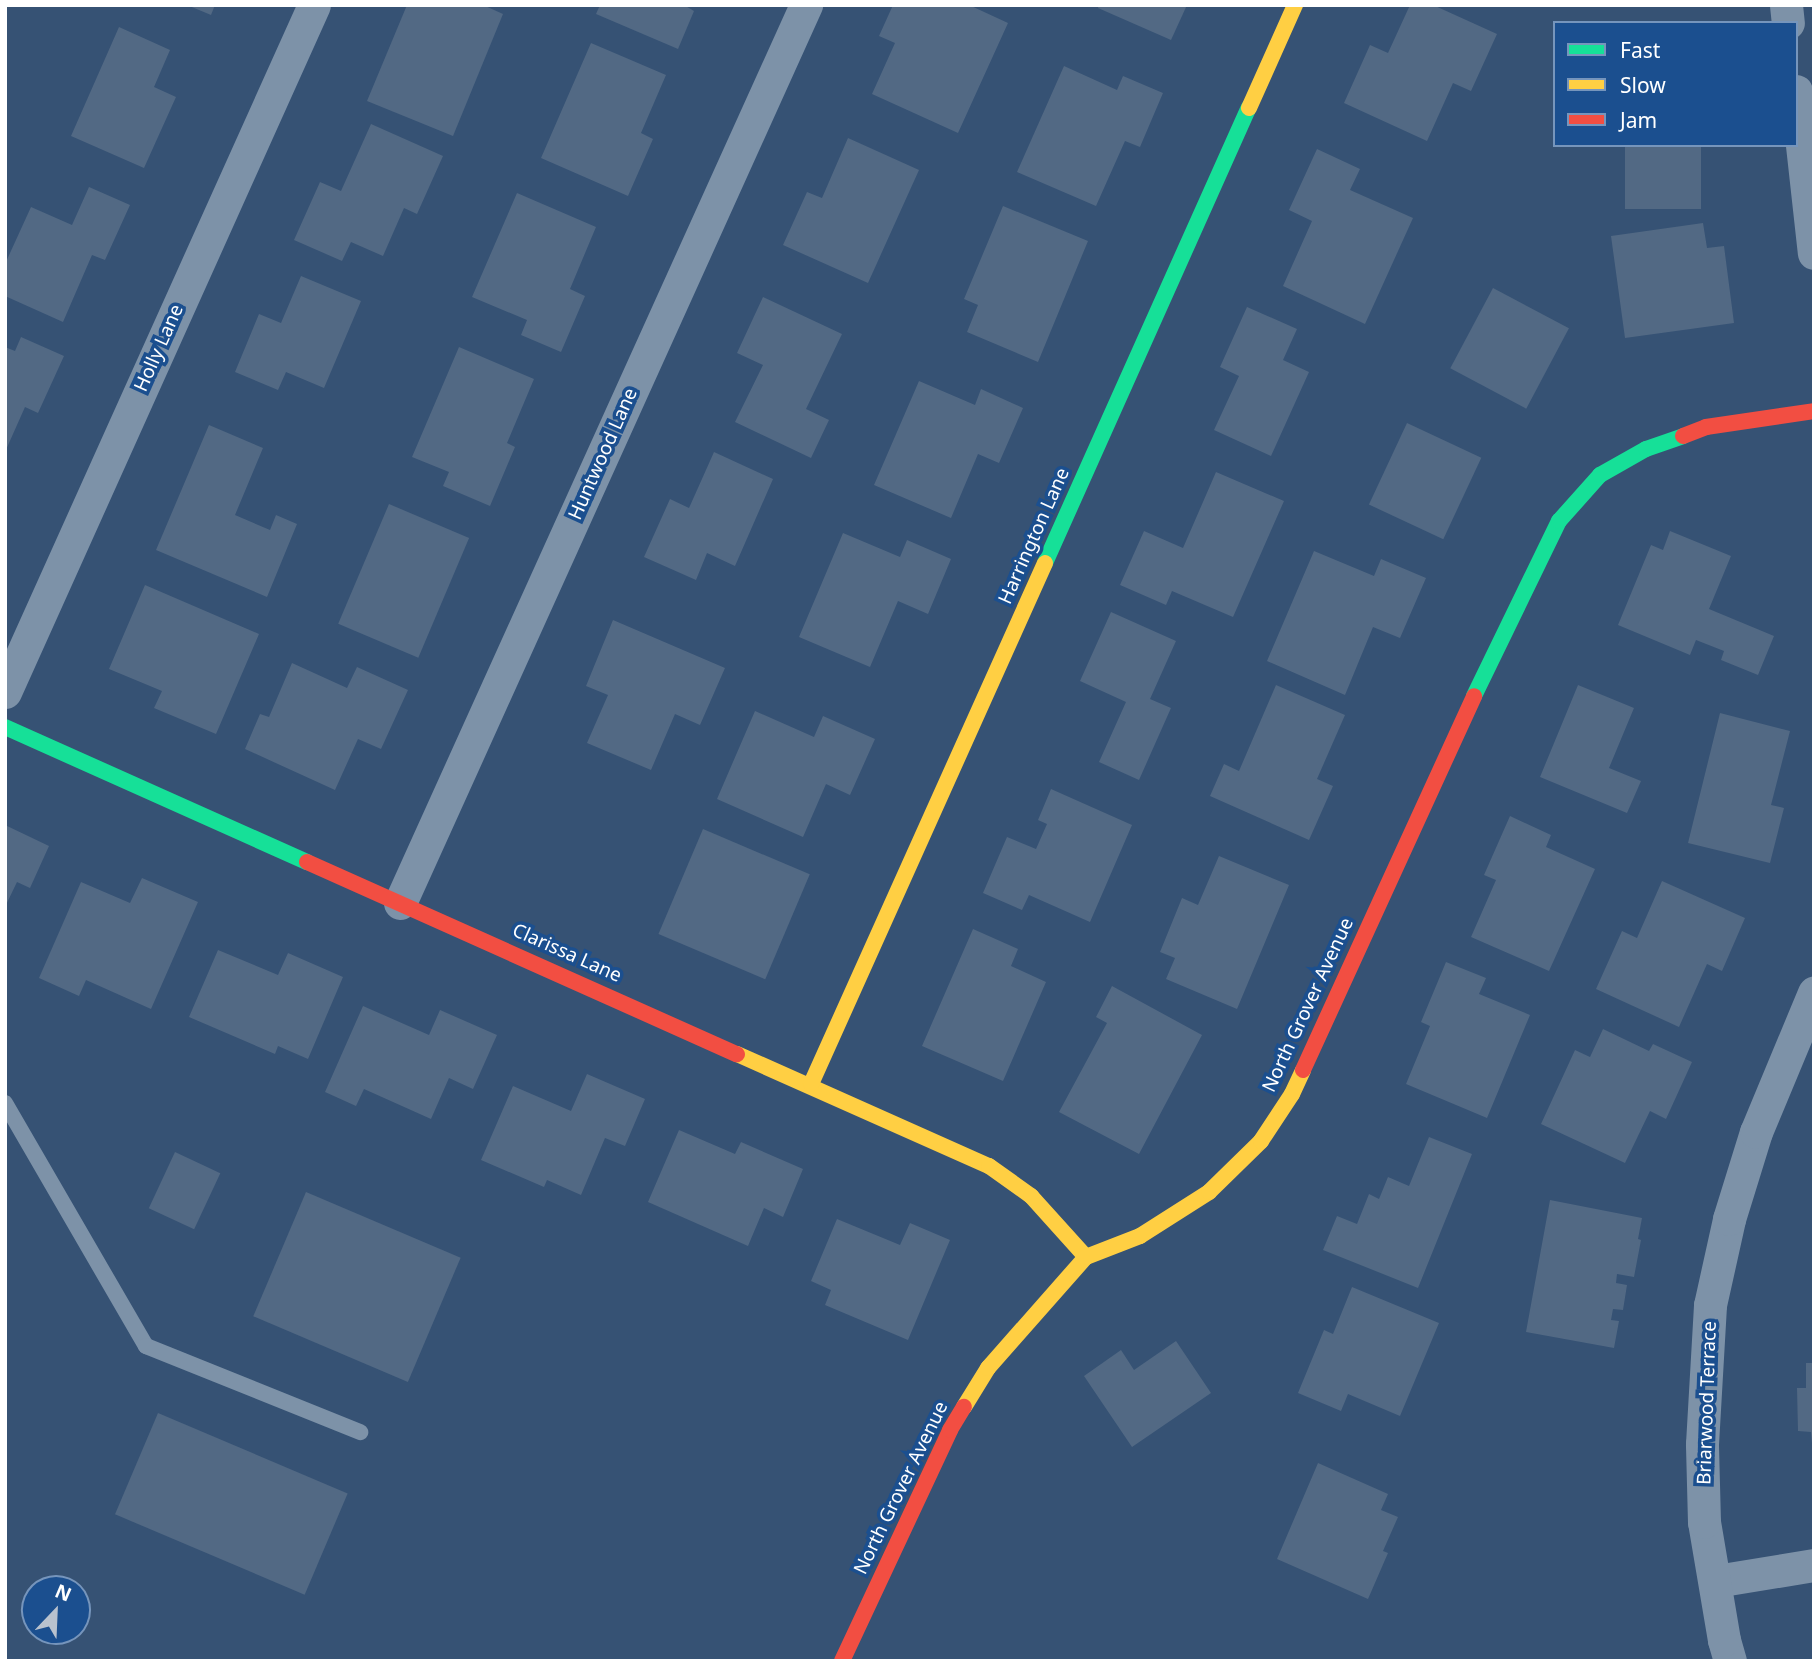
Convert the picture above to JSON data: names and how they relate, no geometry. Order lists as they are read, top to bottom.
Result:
{
  "streets": {
    "street": [
      "Holly Lane",
      "Huntwood Lane",
      "Harrington Lane",
      "Clarissa Lane",
      "North Grover Avenue",
      "Briarwood Terrace"
    ]
  },
  "crossings": [
    ["Huntwood Lane", "Clarissa Lane"],
    ["Harrington Lane", "Clarissa Lane"],
    ["Clarissa Lane", "North Grover Avenue"]
  ],
  "legend": ["Fast", "Slow", "Jam"],
  "north": "top right"
}
